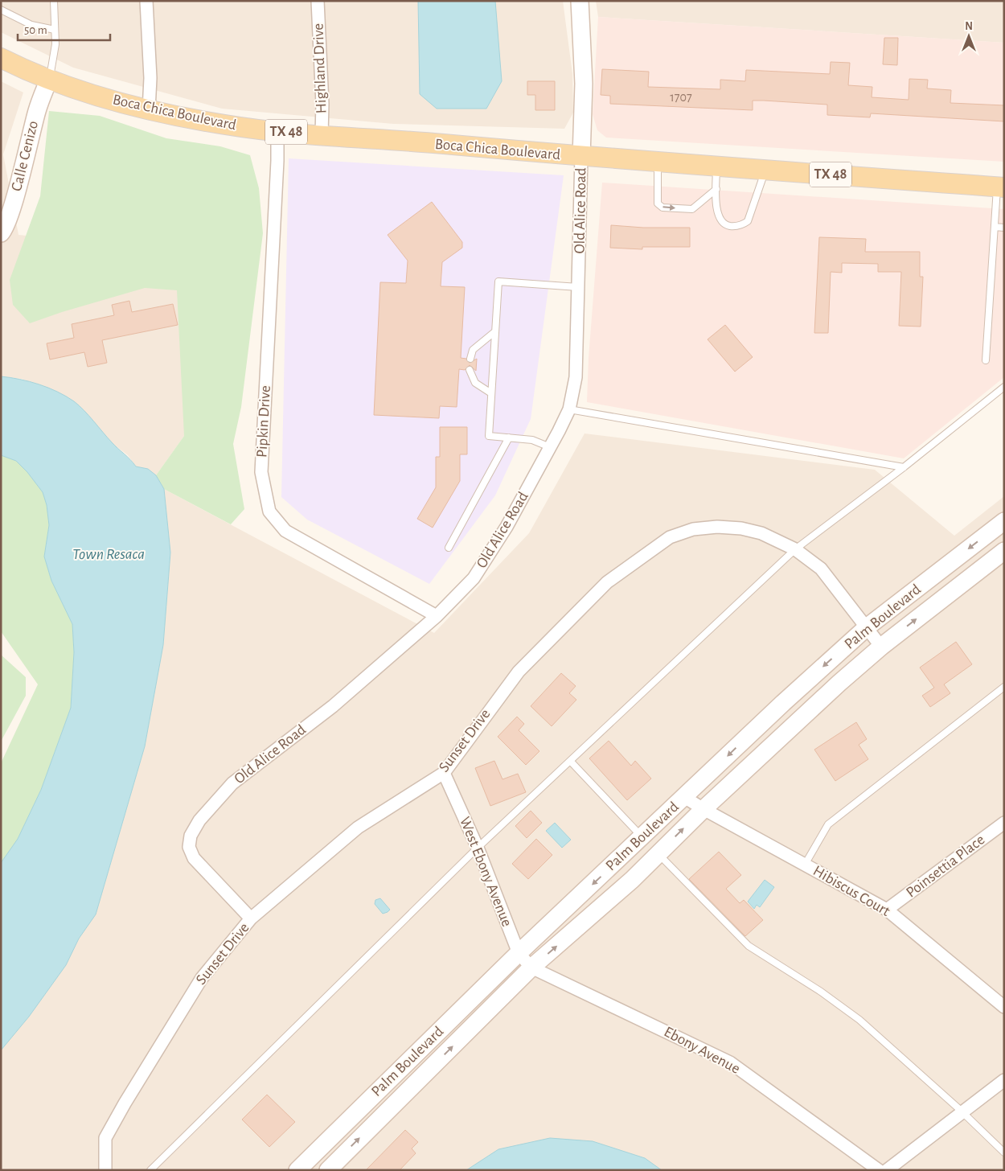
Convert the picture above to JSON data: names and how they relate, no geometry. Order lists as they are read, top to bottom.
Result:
{
  "streets": {
    "main road": [
      "Boca Chica Boulevard",
      "TX 48",
      "Calle Cenizo",
      "Old Alice Road",
      "Palm Boulevard"
    ],
    "street": [
      "Highland Drive",
      "Pipkin Drive",
      "Sunset Drive",
      "Poinsettia Place",
      "West Ebony Avenue",
      "Hibiscus Court",
      "Ebony Avenue"
    ]
  },
  "crossings": [
    ["Highland Drive", "Boca Chica Boulevard"],
    ["Boca Chica Boulevard", "Calle Cenizo"],
    ["Boca Chica Boulevard", "Old Alice Road"],
    ["Boca Chica Boulevard", "Pipkin Drive"],
    ["Old Alice Road", "Pipkin Drive"],
    ["Old Alice Road", "Sunset Drive"],
    ["Palm Boulevard", "Sunset Drive"],
    ["Palm Boulevard", "West Ebony Avenue"],
    ["Palm Boulevard", "Hibiscus Court"],
    ["Palm Boulevard", "Ebony Avenue"],
    ["Sunset Drive", "West Ebony Avenue"],
    ["Poinsettia Place", "Hibiscus Court"],
    ["West Ebony Avenue", "Ebony Avenue"]
  ],
  "water": ["Town Resaca"],
  "house_numbers": ["1707"],
  "scale_bar": "50 m",
  "north": "top"
}
